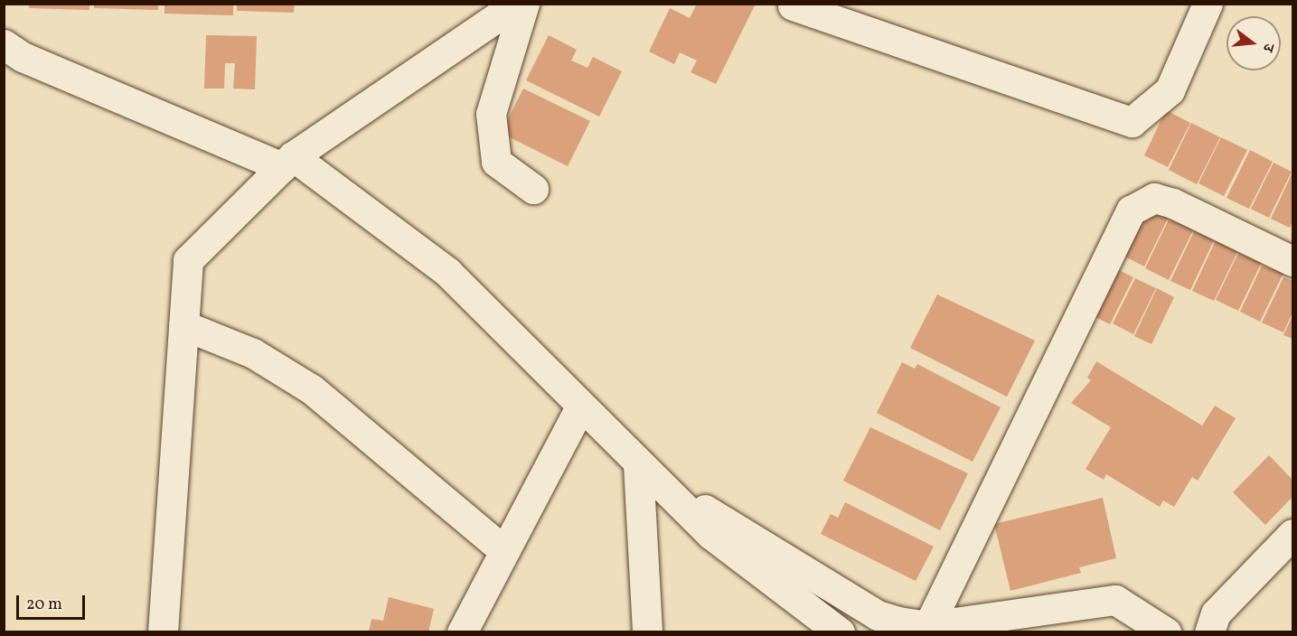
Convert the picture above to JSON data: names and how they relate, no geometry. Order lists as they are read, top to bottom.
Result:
{
  "scale_bar": "20 m",
  "north": "right"
}
